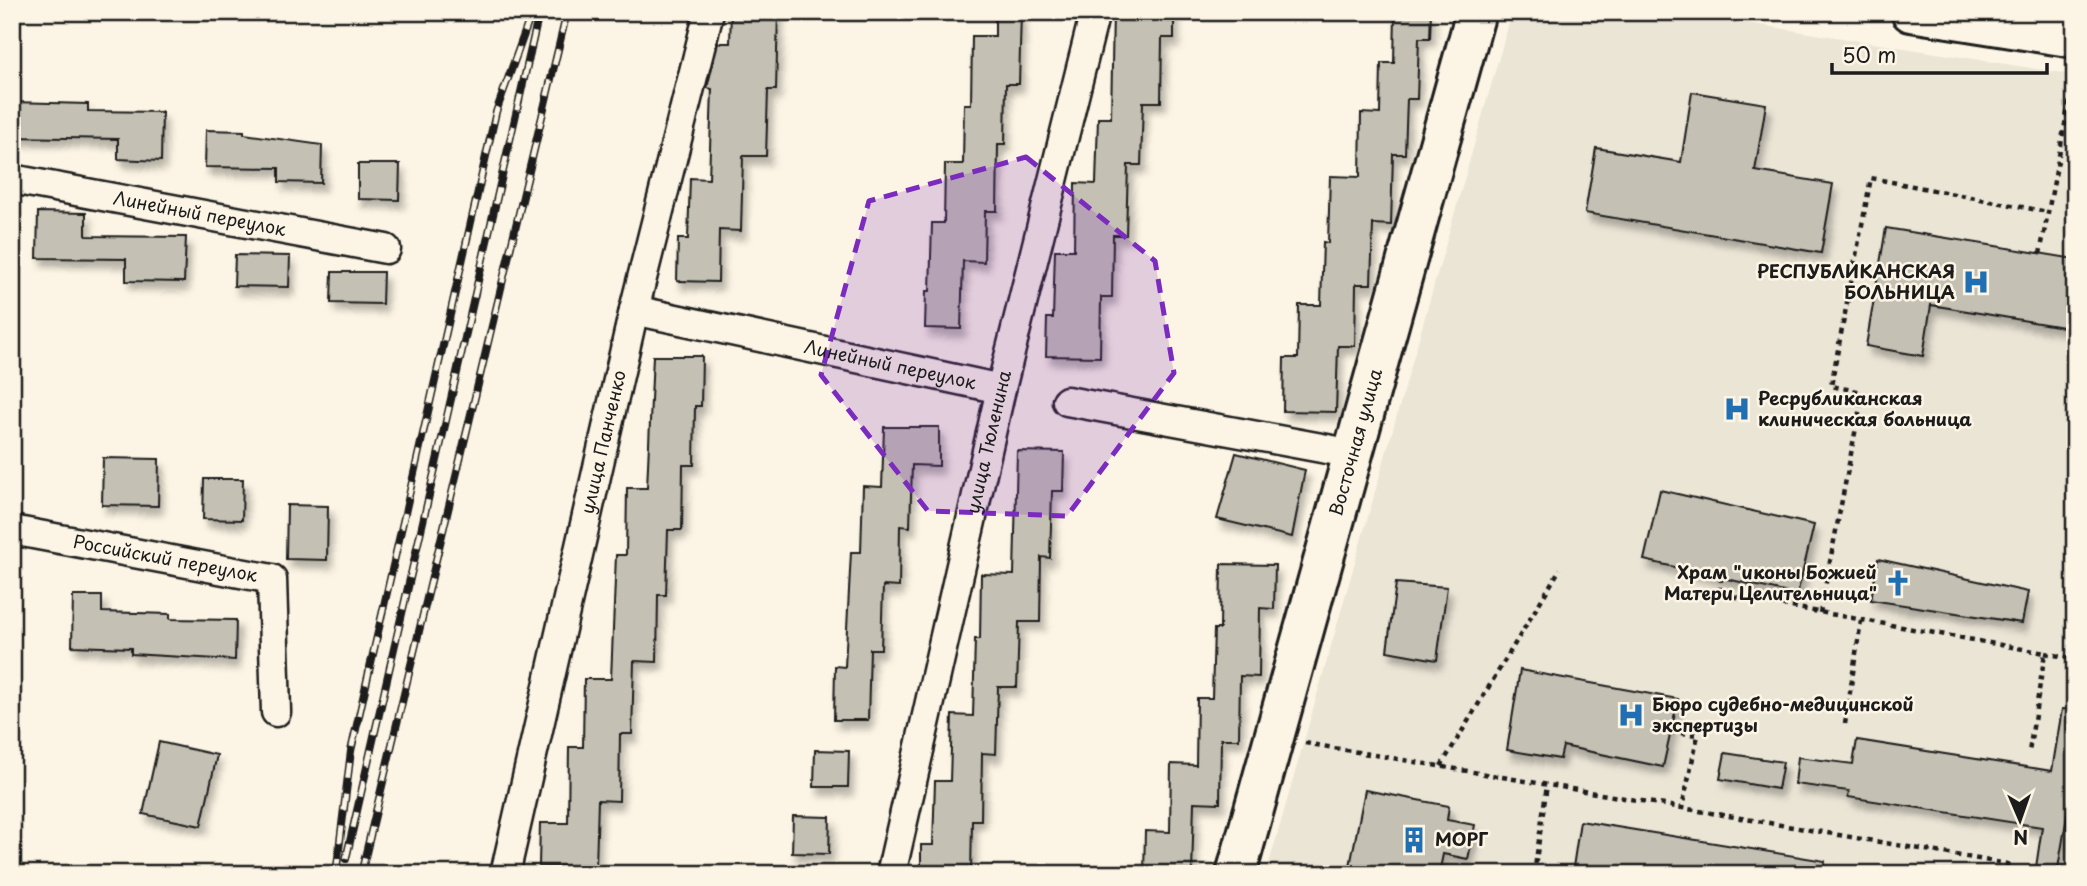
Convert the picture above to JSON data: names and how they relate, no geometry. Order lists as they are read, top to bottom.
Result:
{
  "streets": {
    "street": [
      "Линейный переулок",
      "улица Панченко",
      "улица Тюленина",
      "Восточная улица",
      "Российский переулок"
    ]
  },
  "crossings": [
    ["Линейный переулок", "улица Панченко"],
    ["Линейный переулок", "улица Тюленина"]
  ],
  "places": {
    "hospital": ["РЕСПУБЛИКАНСКАЯ БОЛЬНИЦА", "Ресрубликанская клиническая больница", "Бюро судебно-медицинской экспертизы"],
    "church": ["Храм \"иконы Божией Матери Целительница\""],
    "building": ["МОРГ"]
  },
  "scale_bar": "50 m",
  "north": "bottom"
}
